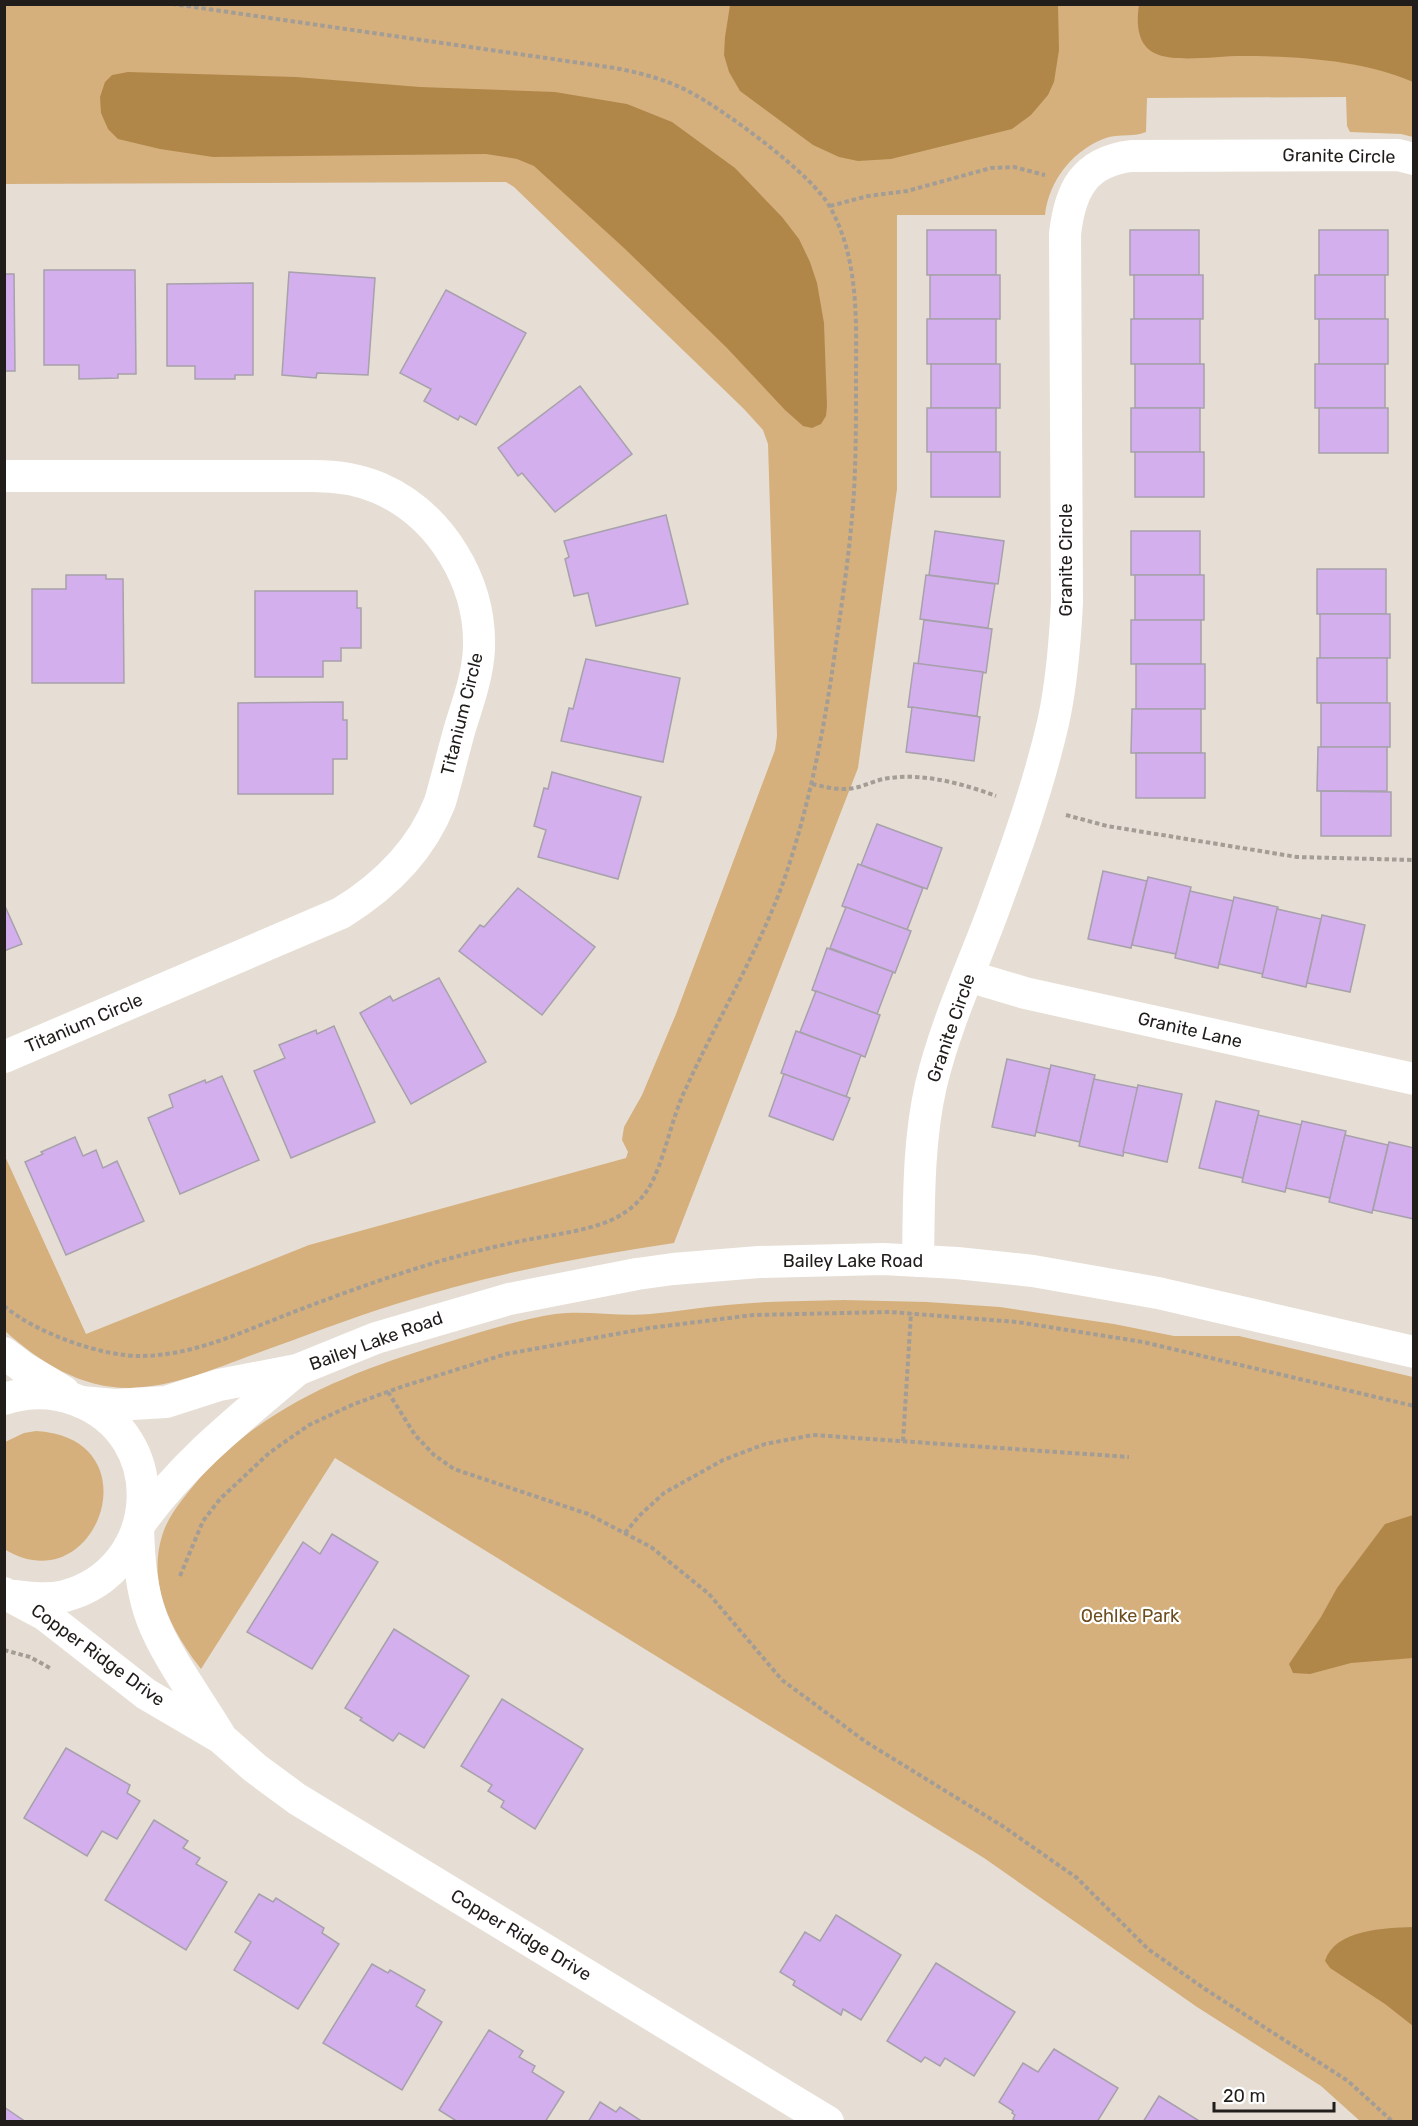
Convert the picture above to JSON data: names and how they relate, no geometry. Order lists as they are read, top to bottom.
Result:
{
  "streets": {
    "street": [
      "Granite Circle",
      "Titanium Circle",
      "Granite Lane",
      "Bailey Lake Road",
      "Copper Ridge Drive"
    ]
  },
  "crossings": [
    ["Granite Circle", "Granite Lane"],
    ["Granite Circle", "Bailey Lake Road"],
    ["Bailey Lake Road", "Copper Ridge Drive"]
  ],
  "parks": ["Oehlke Park"],
  "scale_bar": "20 m"
}
